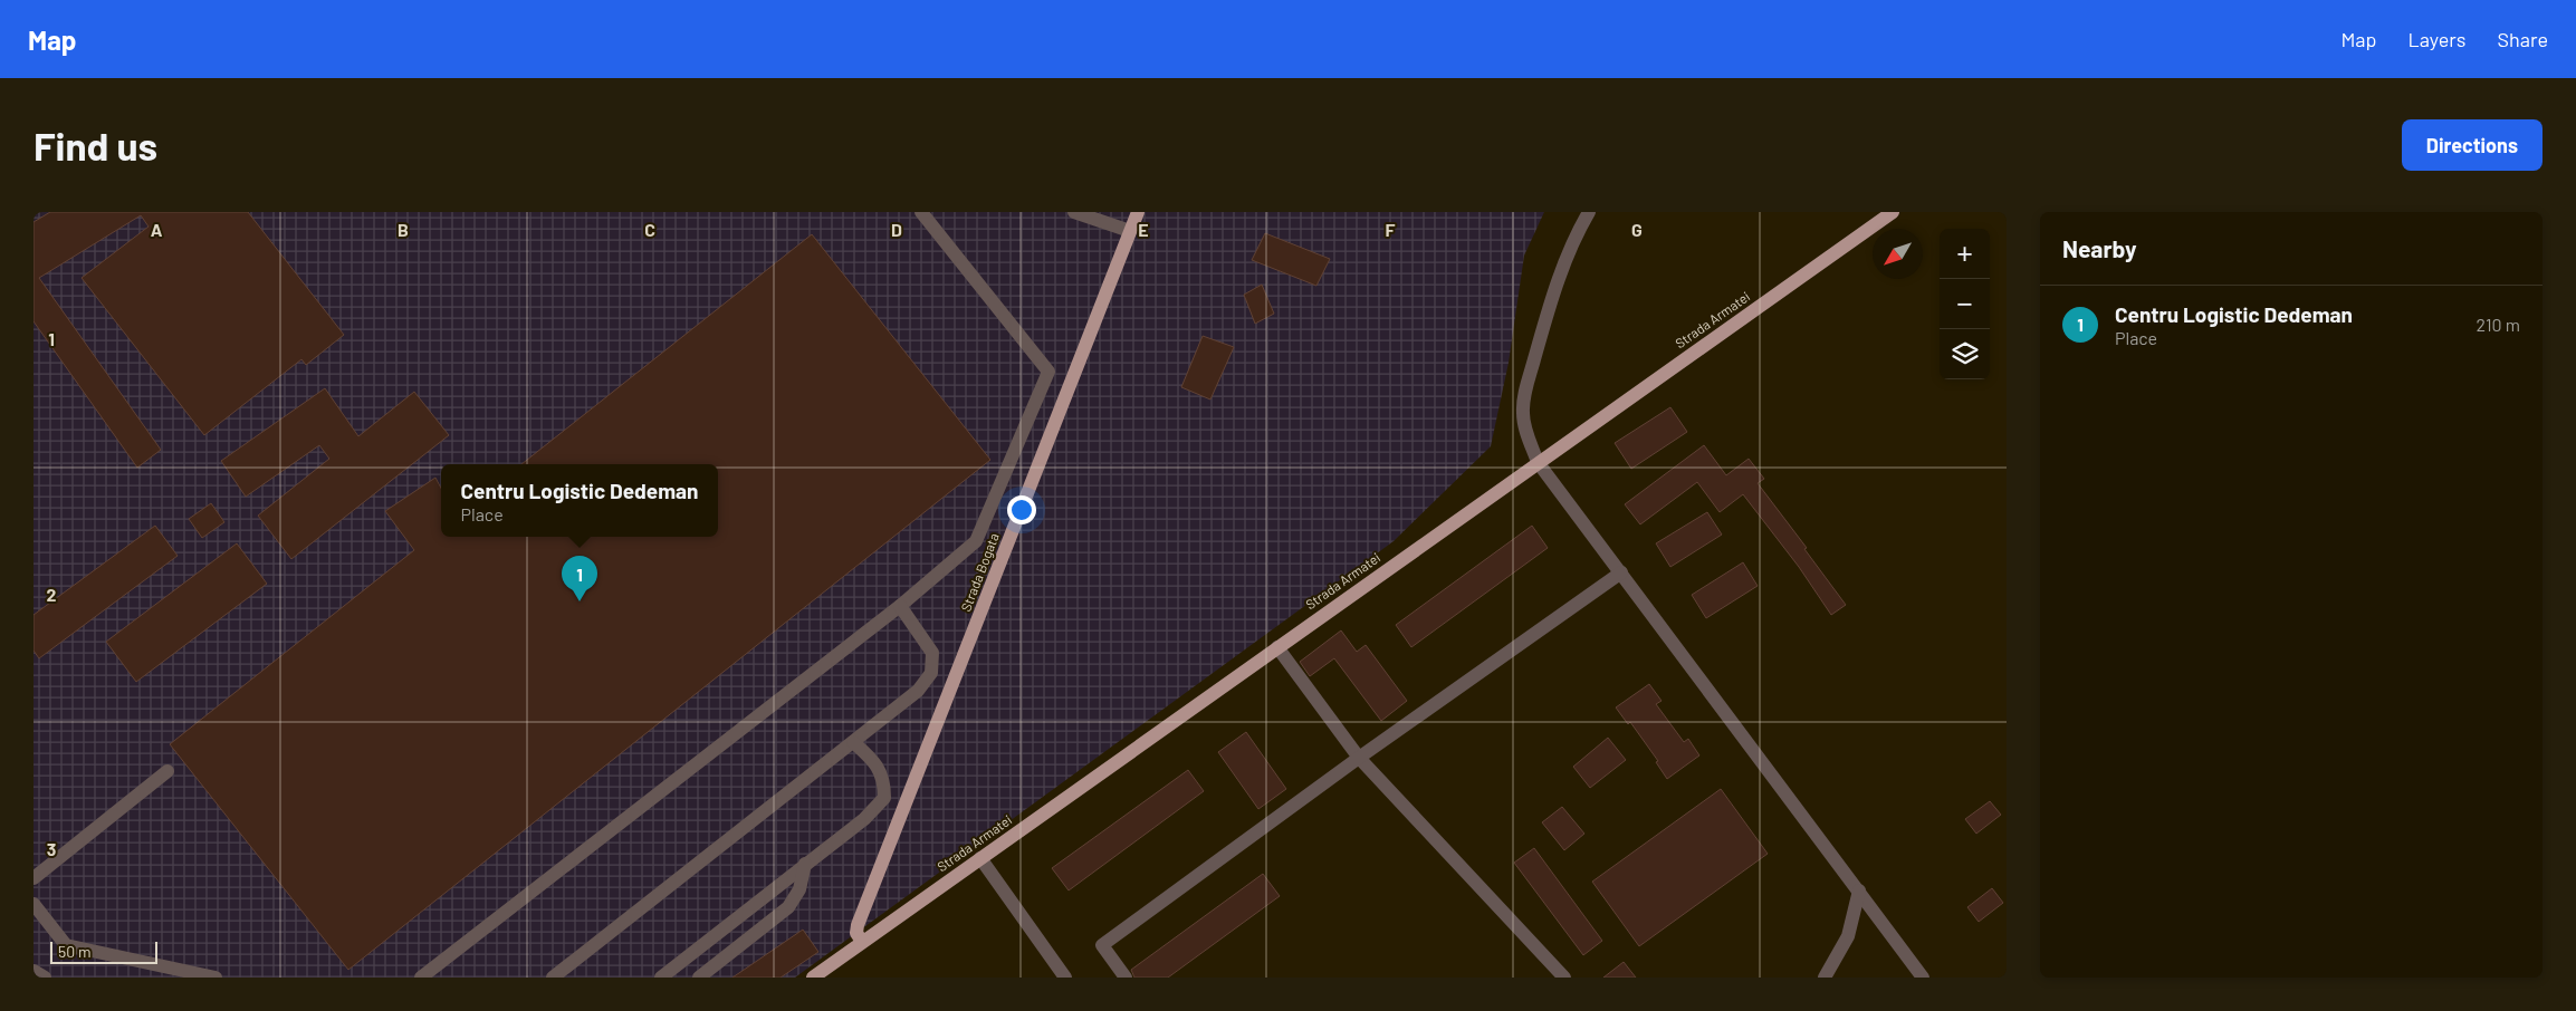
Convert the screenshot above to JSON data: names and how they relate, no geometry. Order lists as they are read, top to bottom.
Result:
{
  "streets": {
    "main road": ["Strada Armatei", "Strada Bogata"]
  },
  "crossings": [
    ["Strada Armatei", "Strada Bogata"]
  ],
  "scale_bar": "50 m",
  "north": "bottom left",
  "page": {
    "header": "Map",
    "nav": ["Map", "Layers", "Share"],
    "buttons": "Directions",
    "title": "Find us",
    "heading": "Nearby",
    "map_buttons": ["+", "−"],
    "list": [
      {
        "mark": "1",
        "name": "Centru Logistic Dedeman",
        "note": "Place",
        "value": "210 m"
      }
    ],
    "popup": ["Centru Logistic Dedeman", "Place"],
    "pins": "1",
    "scale": "50 m"
  },
  "grid": {
    "columns": [
      "A",
      "B",
      "C",
      "D",
      "E",
      "F",
      "G"
    ],
    "rows": ["1", "2", "3"]
  }
}
